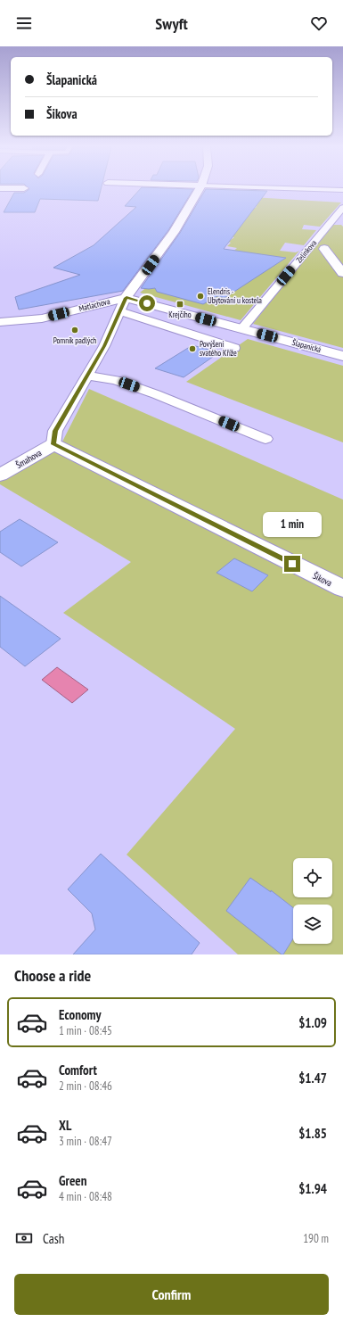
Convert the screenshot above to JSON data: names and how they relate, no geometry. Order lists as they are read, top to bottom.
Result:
{
  "streets": {
    "street": [
      "Zelinkova",
      "Matlachova",
      "Šlapanická",
      "Šmahova",
      "Šikova"
    ]
  },
  "crossings": [
    ["Zelinkova", "Šlapanická"],
    ["Matlachova", "Šlapanická"],
    ["Šmahova", "Šikova"]
  ],
  "places": {
    "other": ["Elendris - Ubytování u kostela", "Pomník padlých", "Povýšení svatého Kříže"],
    "transit": ["Krejčího"]
  },
  "page": {
    "header": "Swyft",
    "banner": ["Šlapanická", "Šikova"],
    "bubble": "1 min",
    "heading": "Choose a ride",
    "list": [
      {
        "name": "Economy",
        "note": "1 min · 08:45",
        "value": "$1.09"
      },
      {
        "name": "Comfort",
        "note": "2 min · 08:46",
        "value": "$1.47"
      },
      {
        "name": "XL",
        "note": "3 min · 08:47",
        "value": "$1.85"
      },
      {
        "name": "Green",
        "note": "4 min · 08:48",
        "value": "$1.94"
      }
    ],
    "pay": ["Cash", "190 m"],
    "buttons": "Confirm"
  }
}
